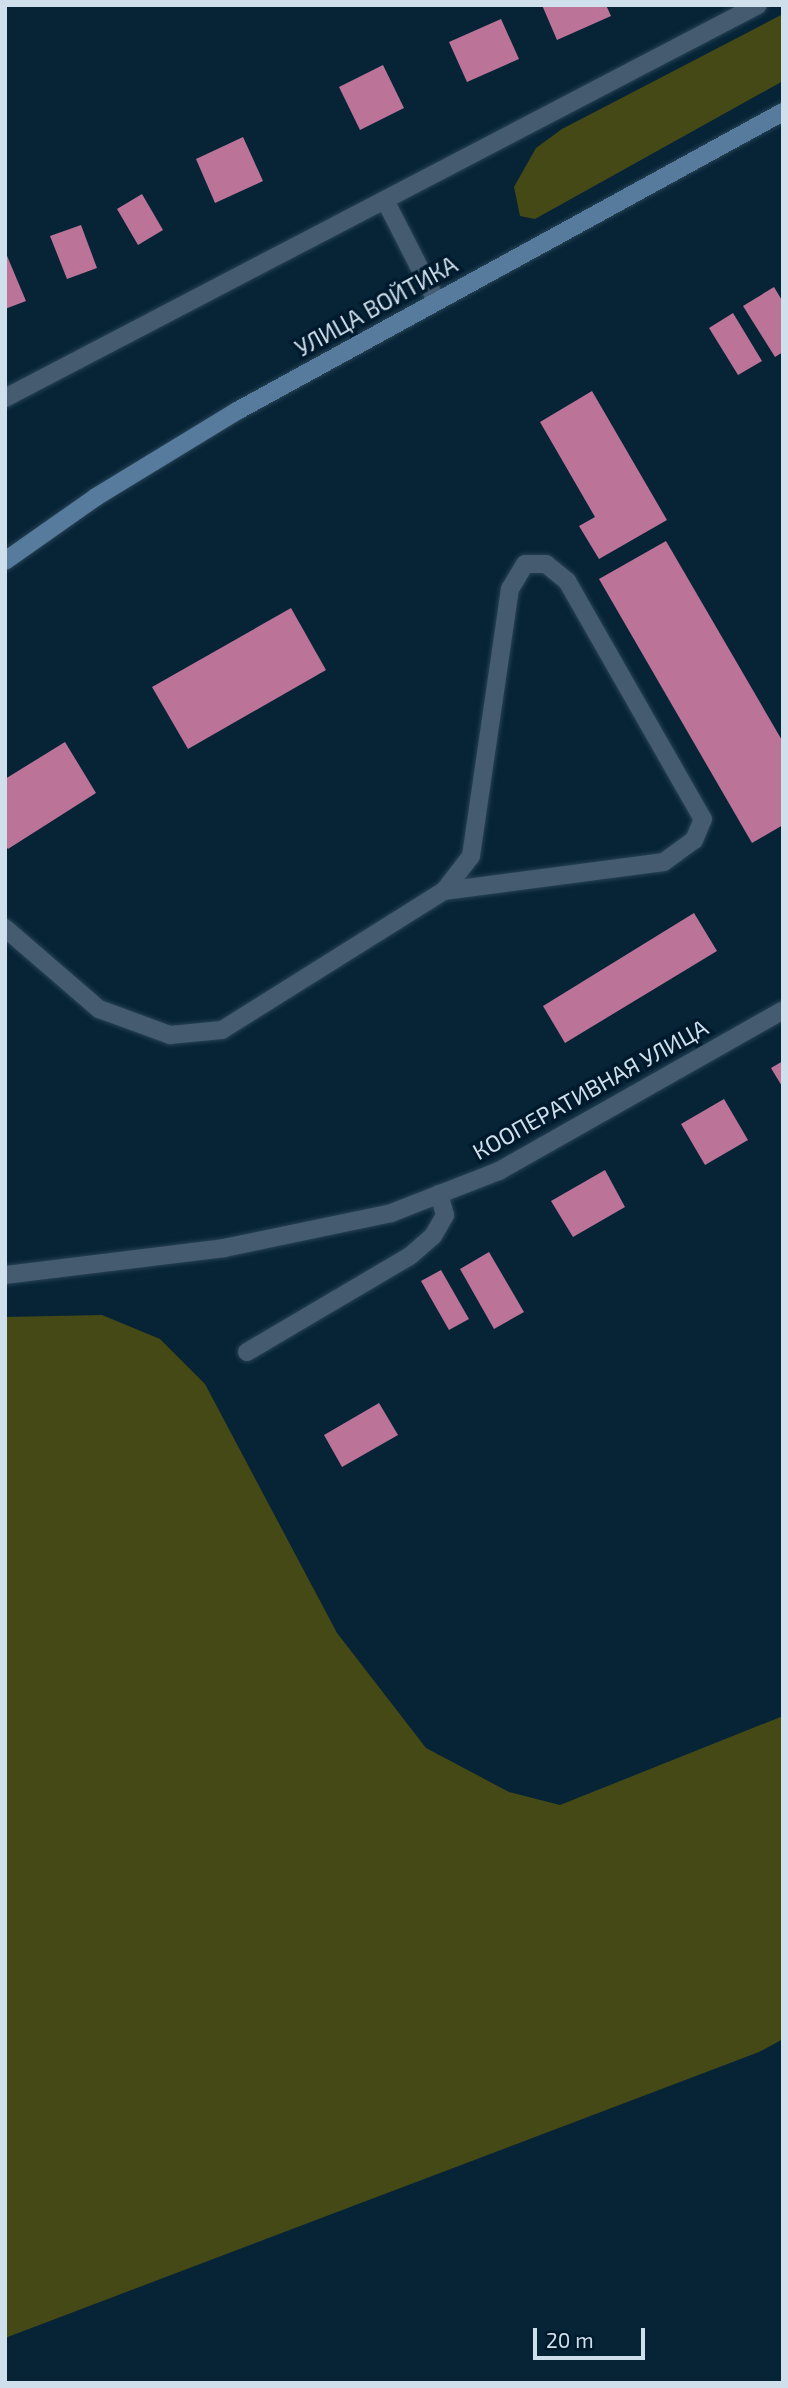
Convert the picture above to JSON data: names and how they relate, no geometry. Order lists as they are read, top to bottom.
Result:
{
  "streets": {
    "main road": ["УЛИЦА ВОЙТИКА"],
    "street": ["КООПЕРАТИВНАЯ УЛИЦА"]
  },
  "scale_bar": "20 m"
}
